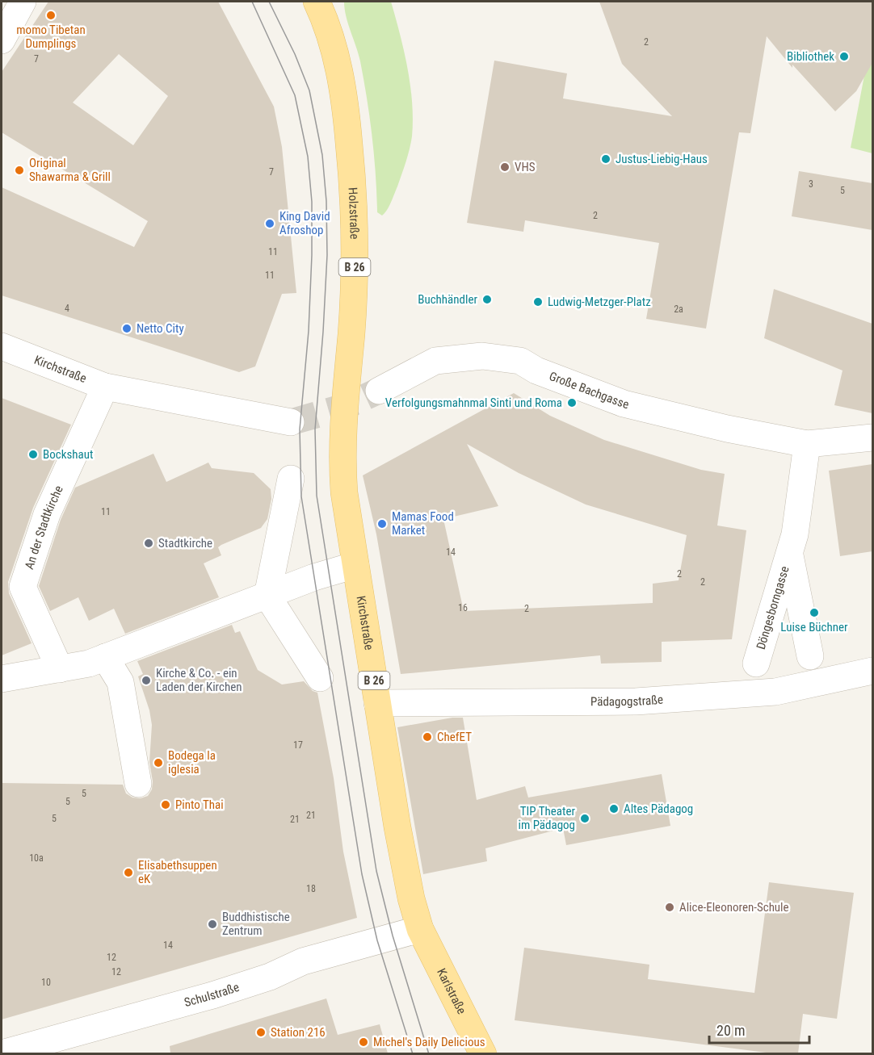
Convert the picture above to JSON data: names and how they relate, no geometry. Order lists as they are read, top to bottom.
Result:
{
  "streets": {
    "main road": [
      "Holzstraße",
      "B 26",
      "Kirchstraße",
      "Karlstraße"
    ],
    "street": [
      "Große Bachgasse",
      "An der Stadtkirche",
      "Döngesborngasse",
      "Pädagogstraße",
      "Schulstraße"
    ]
  },
  "crossings": [
    ["Holzstraße", "Kirchstraße"],
    ["Kirchstraße", "An der Stadtkirche"],
    ["Kirchstraße", "Pädagogstraße"],
    ["Kirchstraße", "Karlstraße"],
    ["Kirchstraße", "Schulstraße"],
    ["Große Bachgasse", "Döngesborngasse"],
    ["Karlstraße", "Schulstraße"]
  ],
  "places": [
    "momo Tibetan Dumplings",
    "Bibliothek",
    "Justus-Liebig-Haus",
    "VHS",
    "Original Shawarma & Grill",
    "King David Afroshop",
    "Buchhändler",
    "Ludwig-Metzger-Platz",
    "Netto City",
    "Verfolgungsmahnmal Sinti und Roma",
    "Bockshaut",
    "Mamas Food Market",
    "Stadtkirche",
    "Luise Büchner",
    "Kirche & Co. - ein Laden der Kirchen",
    "ChefET",
    "Bodega la iglesia",
    "Pinto Thai",
    "Altes Pädagog",
    "TIP Theater im Pädagog",
    "Elisabethsuppen eK",
    "Alice-Eleonoren-Schule",
    "Buddhistische Zentrum",
    "Station 216",
    "Michel's Daily Delicious"
  ],
  "house_numbers": [
    "2",
    "7",
    "7",
    "3",
    "5",
    "2",
    "11",
    "11",
    "4",
    "2a",
    "11",
    "14",
    "2",
    "2",
    "16",
    "2",
    "17",
    "5",
    "5",
    "21",
    "5",
    "21",
    "10a",
    "18",
    "14",
    "12",
    "12",
    "10"
  ],
  "scale_bar": "20 m"
}
